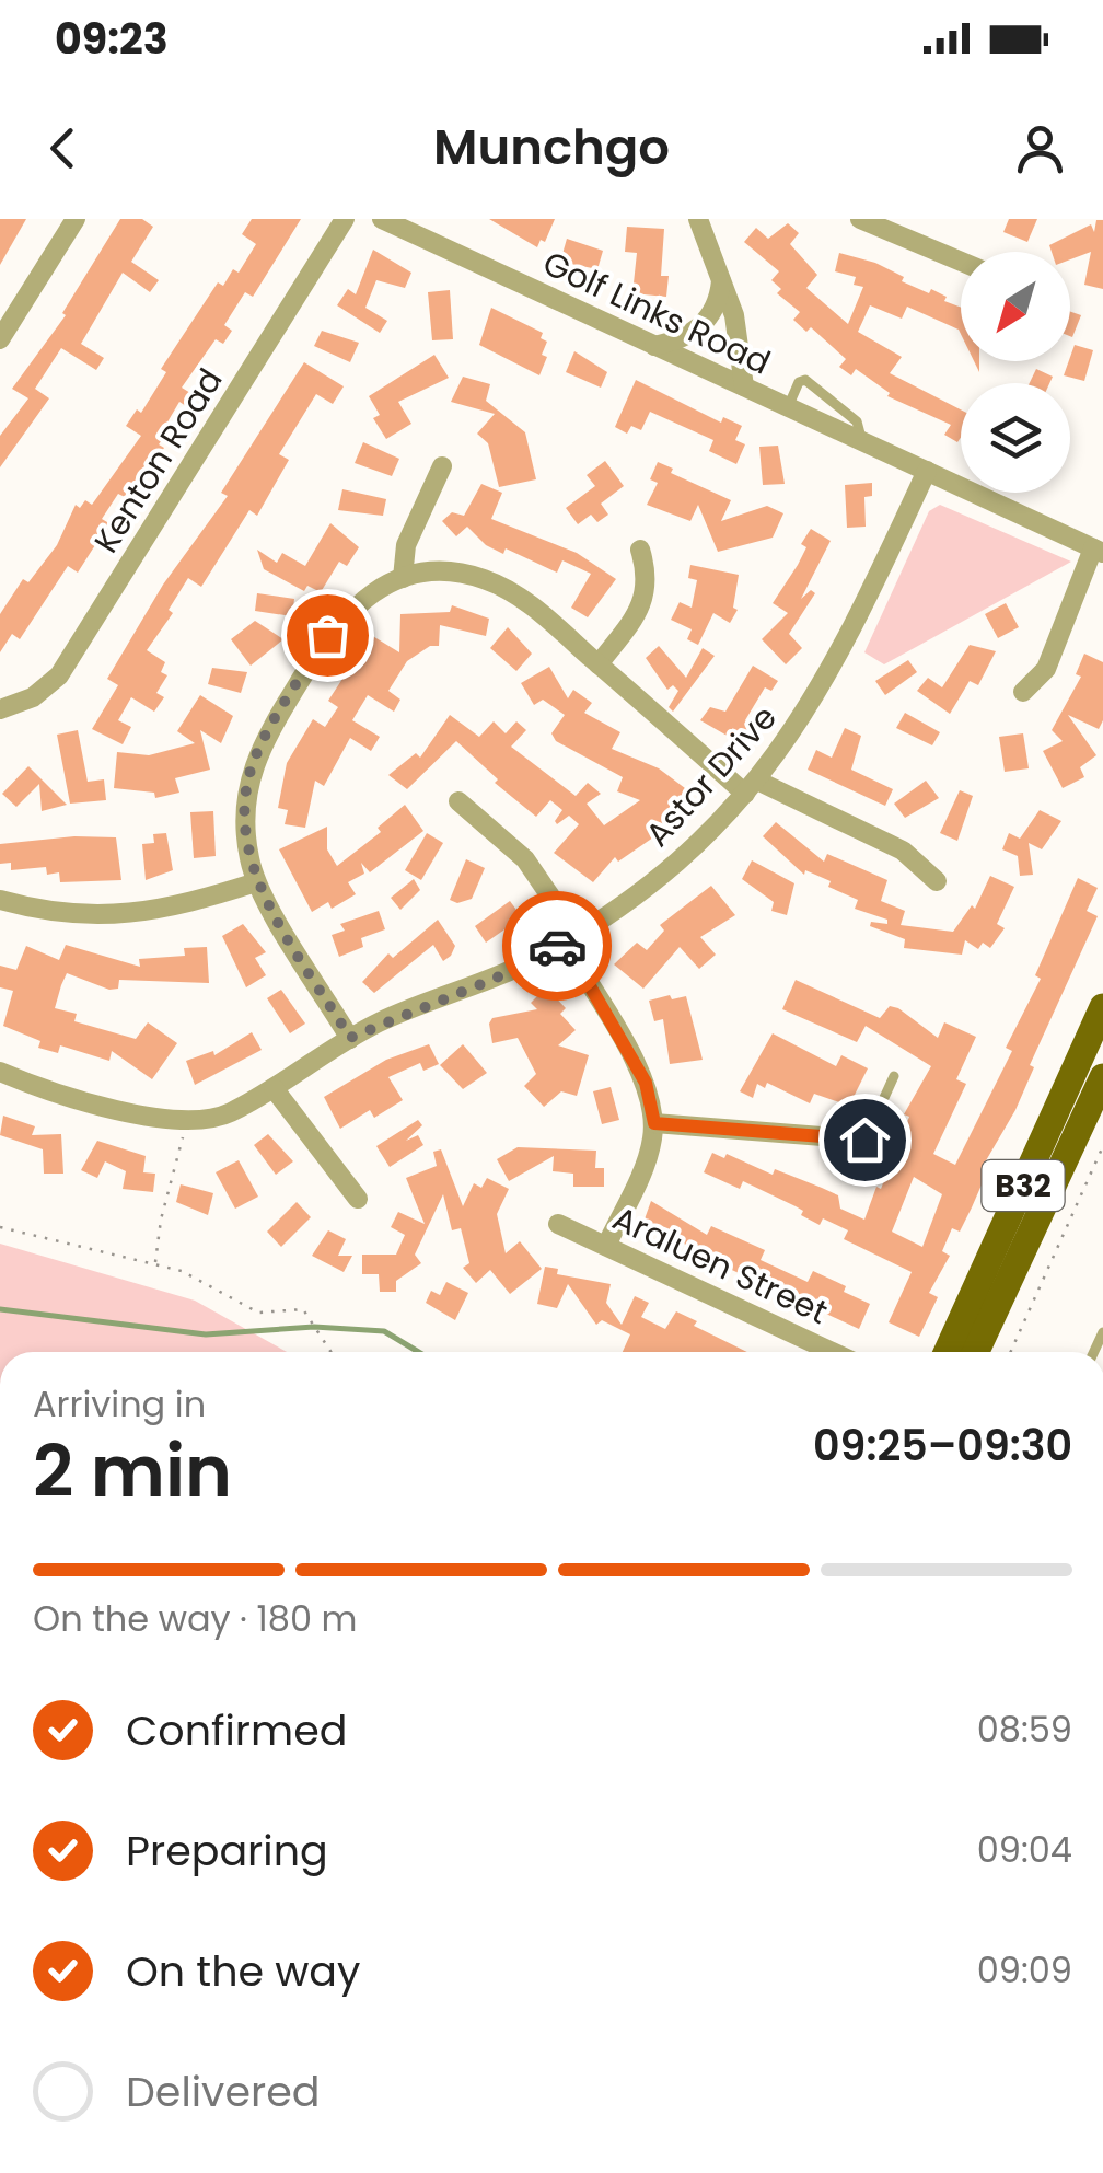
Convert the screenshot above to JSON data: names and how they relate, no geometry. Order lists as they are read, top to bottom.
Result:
{
  "streets": {
    "main road": ["B32"],
    "street": [
      "Golf Links Road",
      "Kenton Road",
      "Astor Drive",
      "Araluen Street"
    ]
  },
  "crossings": [
    ["Golf Links Road", "Astor Drive"]
  ],
  "north": "bottom left",
  "page": {
    "status": "09:23",
    "header": "Munchgo",
    "heading": ["2 min", "Arriving in", "09:25–09:30"],
    "bar": "On the way · 180 m",
    "list": [
      ["Confirmed", "08:59"],
      ["Preparing", "09:04"],
      ["On the way", "09:09"],
      "Delivered"
    ]
  }
}
